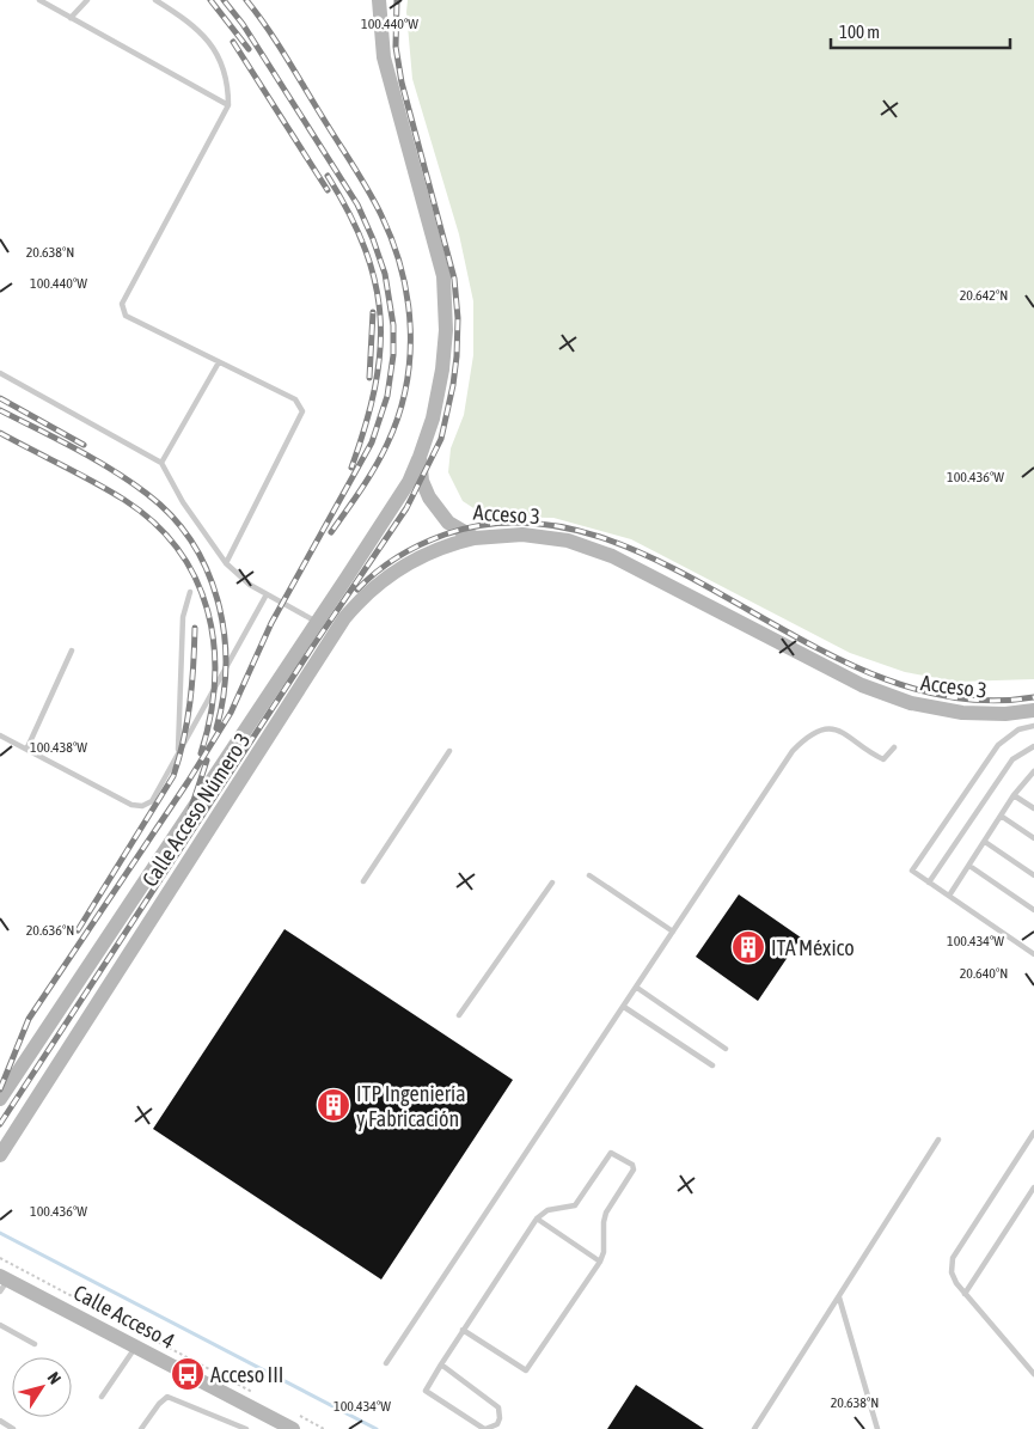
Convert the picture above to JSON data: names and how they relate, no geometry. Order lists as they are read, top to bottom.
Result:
{
  "streets": {
    "street": ["Acceso 3", "Calle Acceso Número 3", "Calle Acceso 4"]
  },
  "crossings": [
    ["Acceso 3", "Calle Acceso Número 3"]
  ],
  "places": {
    "building": ["ITA México", "ITP Ingeniería y Fabricación"],
    "bus stop": ["Acceso III"]
  },
  "scale_bar": "100 m",
  "north": "top right",
  "coordinates": [
    "100.440°W",
    "20.638°N",
    "20.642°N",
    "100.436°W",
    "100.438°W",
    "20.636°N",
    "100.434°W",
    "20.640°N"
  ]
}
